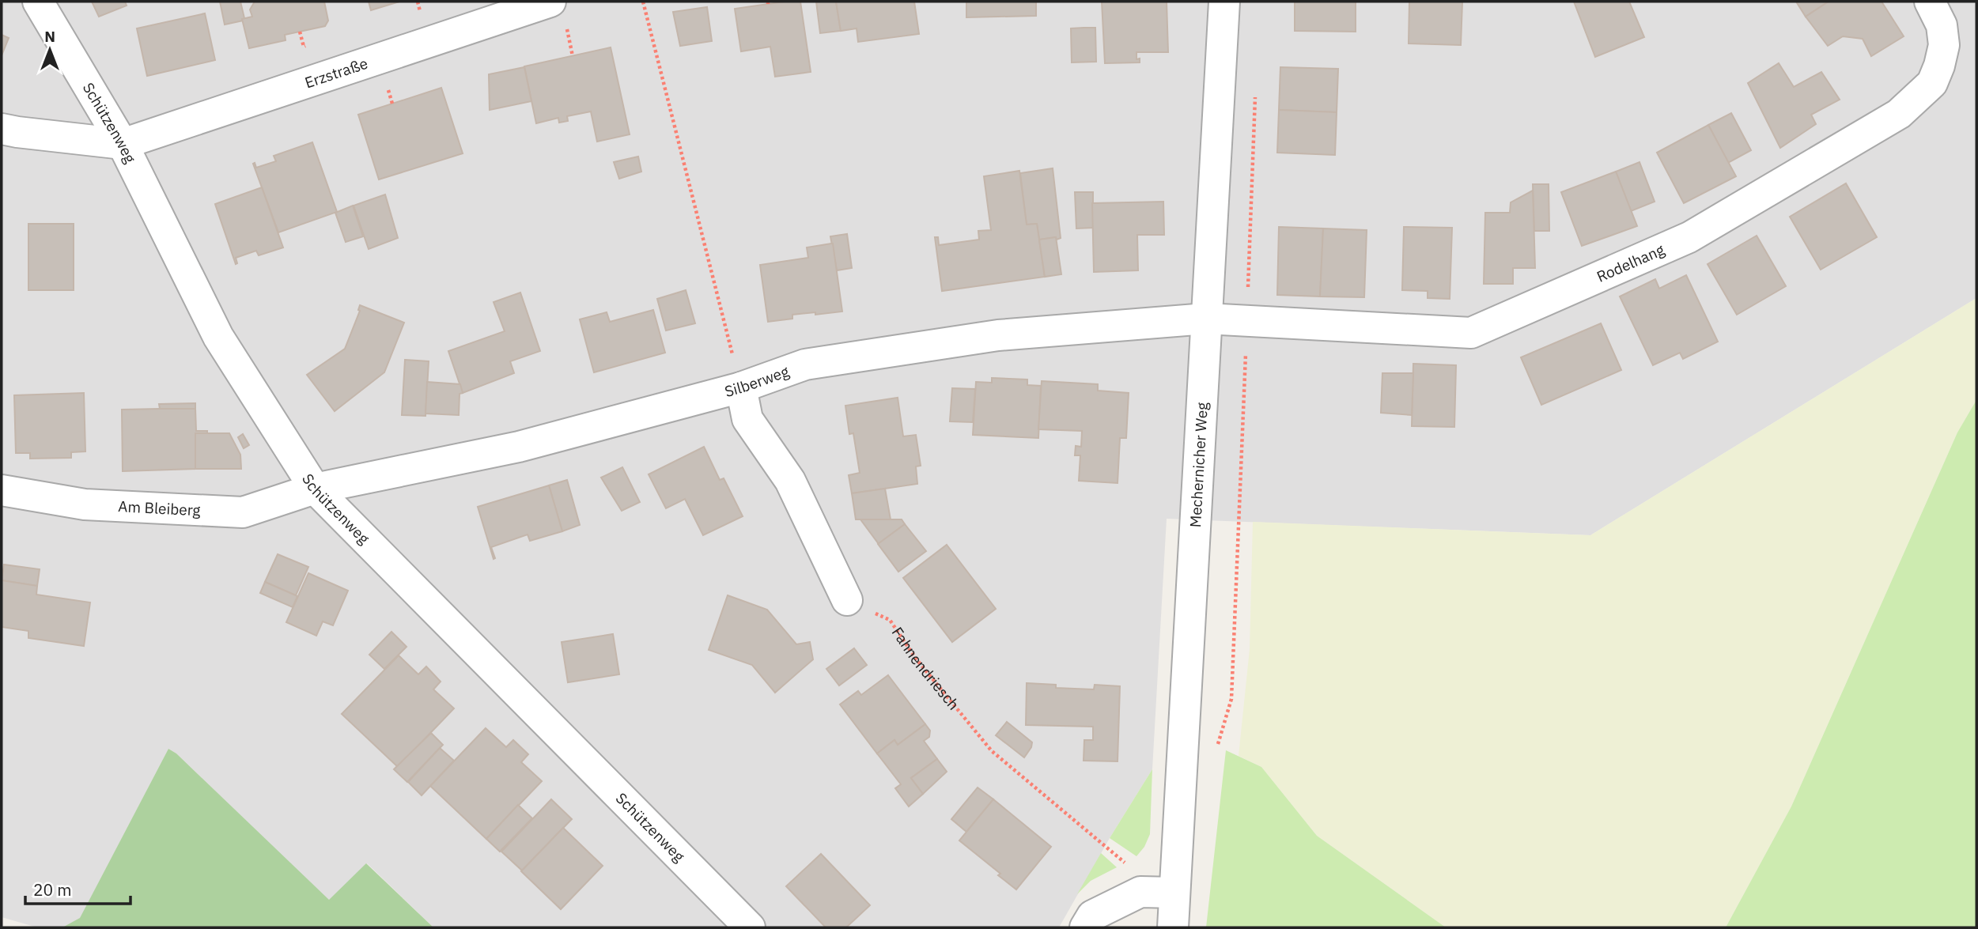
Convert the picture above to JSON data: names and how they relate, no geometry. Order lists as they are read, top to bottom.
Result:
{
  "streets": {
    "street": [
      "Erzstraße",
      "Schützenweg",
      "Rodelhang",
      "Silberweg",
      "Mechernicher Weg",
      "Am Bleiberg"
    ],
    "path": ["Fahnendriesch"]
  },
  "crossings": [
    ["Erzstraße", "Schützenweg"],
    ["Schützenweg", "Silberweg"],
    ["Schützenweg", "Am Bleiberg"],
    ["Rodelhang", "Silberweg"],
    ["Rodelhang", "Mechernicher Weg"],
    ["Silberweg", "Mechernicher Weg"],
    ["Silberweg", "Am Bleiberg"]
  ],
  "scale_bar": "20 m",
  "north": "top"
}
